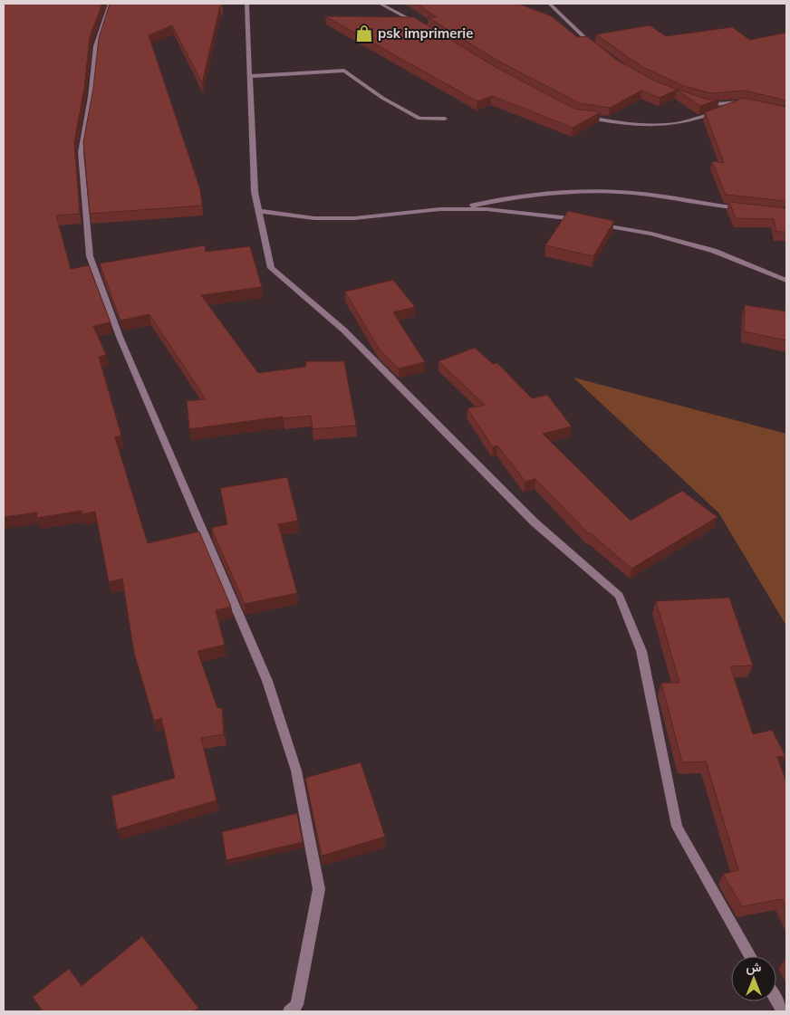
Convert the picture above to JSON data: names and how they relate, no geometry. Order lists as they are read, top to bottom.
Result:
{
  "places": {
    "shop": ["psk imprimerie"]
  },
  "north": "top"
}
